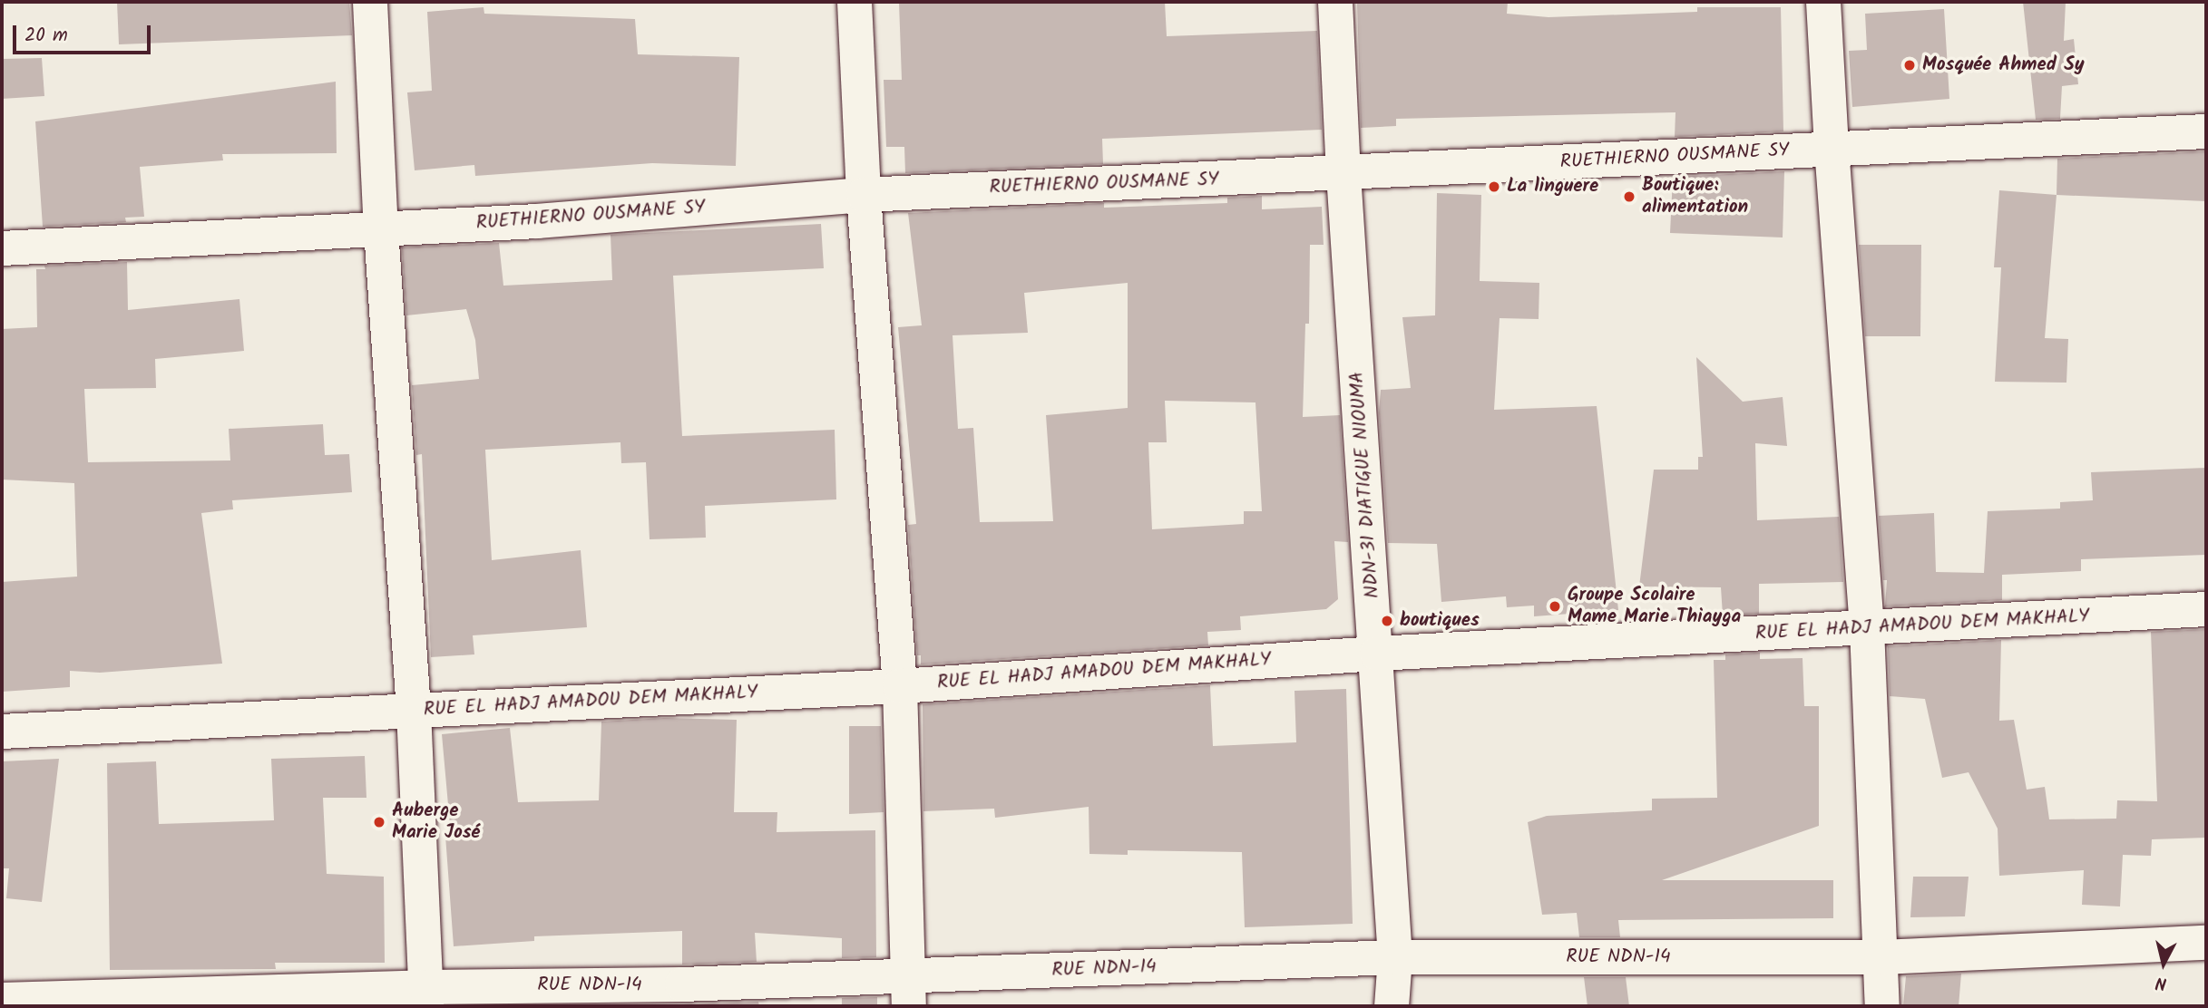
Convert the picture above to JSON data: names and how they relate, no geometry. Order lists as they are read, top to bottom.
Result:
{
  "streets": {
    "street": [
      "RUETHIERNO OUSMANE SY",
      "NDN-31 DIATIGUE NIOUMA",
      "RUE EL HADJ AMADOU DEM MAKHALY",
      "RUE NDN-14"
    ]
  },
  "crossings": [
    ["RUETHIERNO OUSMANE SY", "NDN-31 DIATIGUE NIOUMA"],
    ["NDN-31 DIATIGUE NIOUMA", "RUE EL HADJ AMADOU DEM MAKHALY"],
    ["NDN-31 DIATIGUE NIOUMA", "RUE NDN-14"]
  ],
  "places": [
    "Mosquée Ahmed Sy",
    "La linguere",
    "Boutique: alimentation",
    "Groupe Scolaire Mame Marie Thiayga",
    "boutiques",
    "Auberge Marie José"
  ],
  "scale_bar": "20 m",
  "north": "bottom"
}
